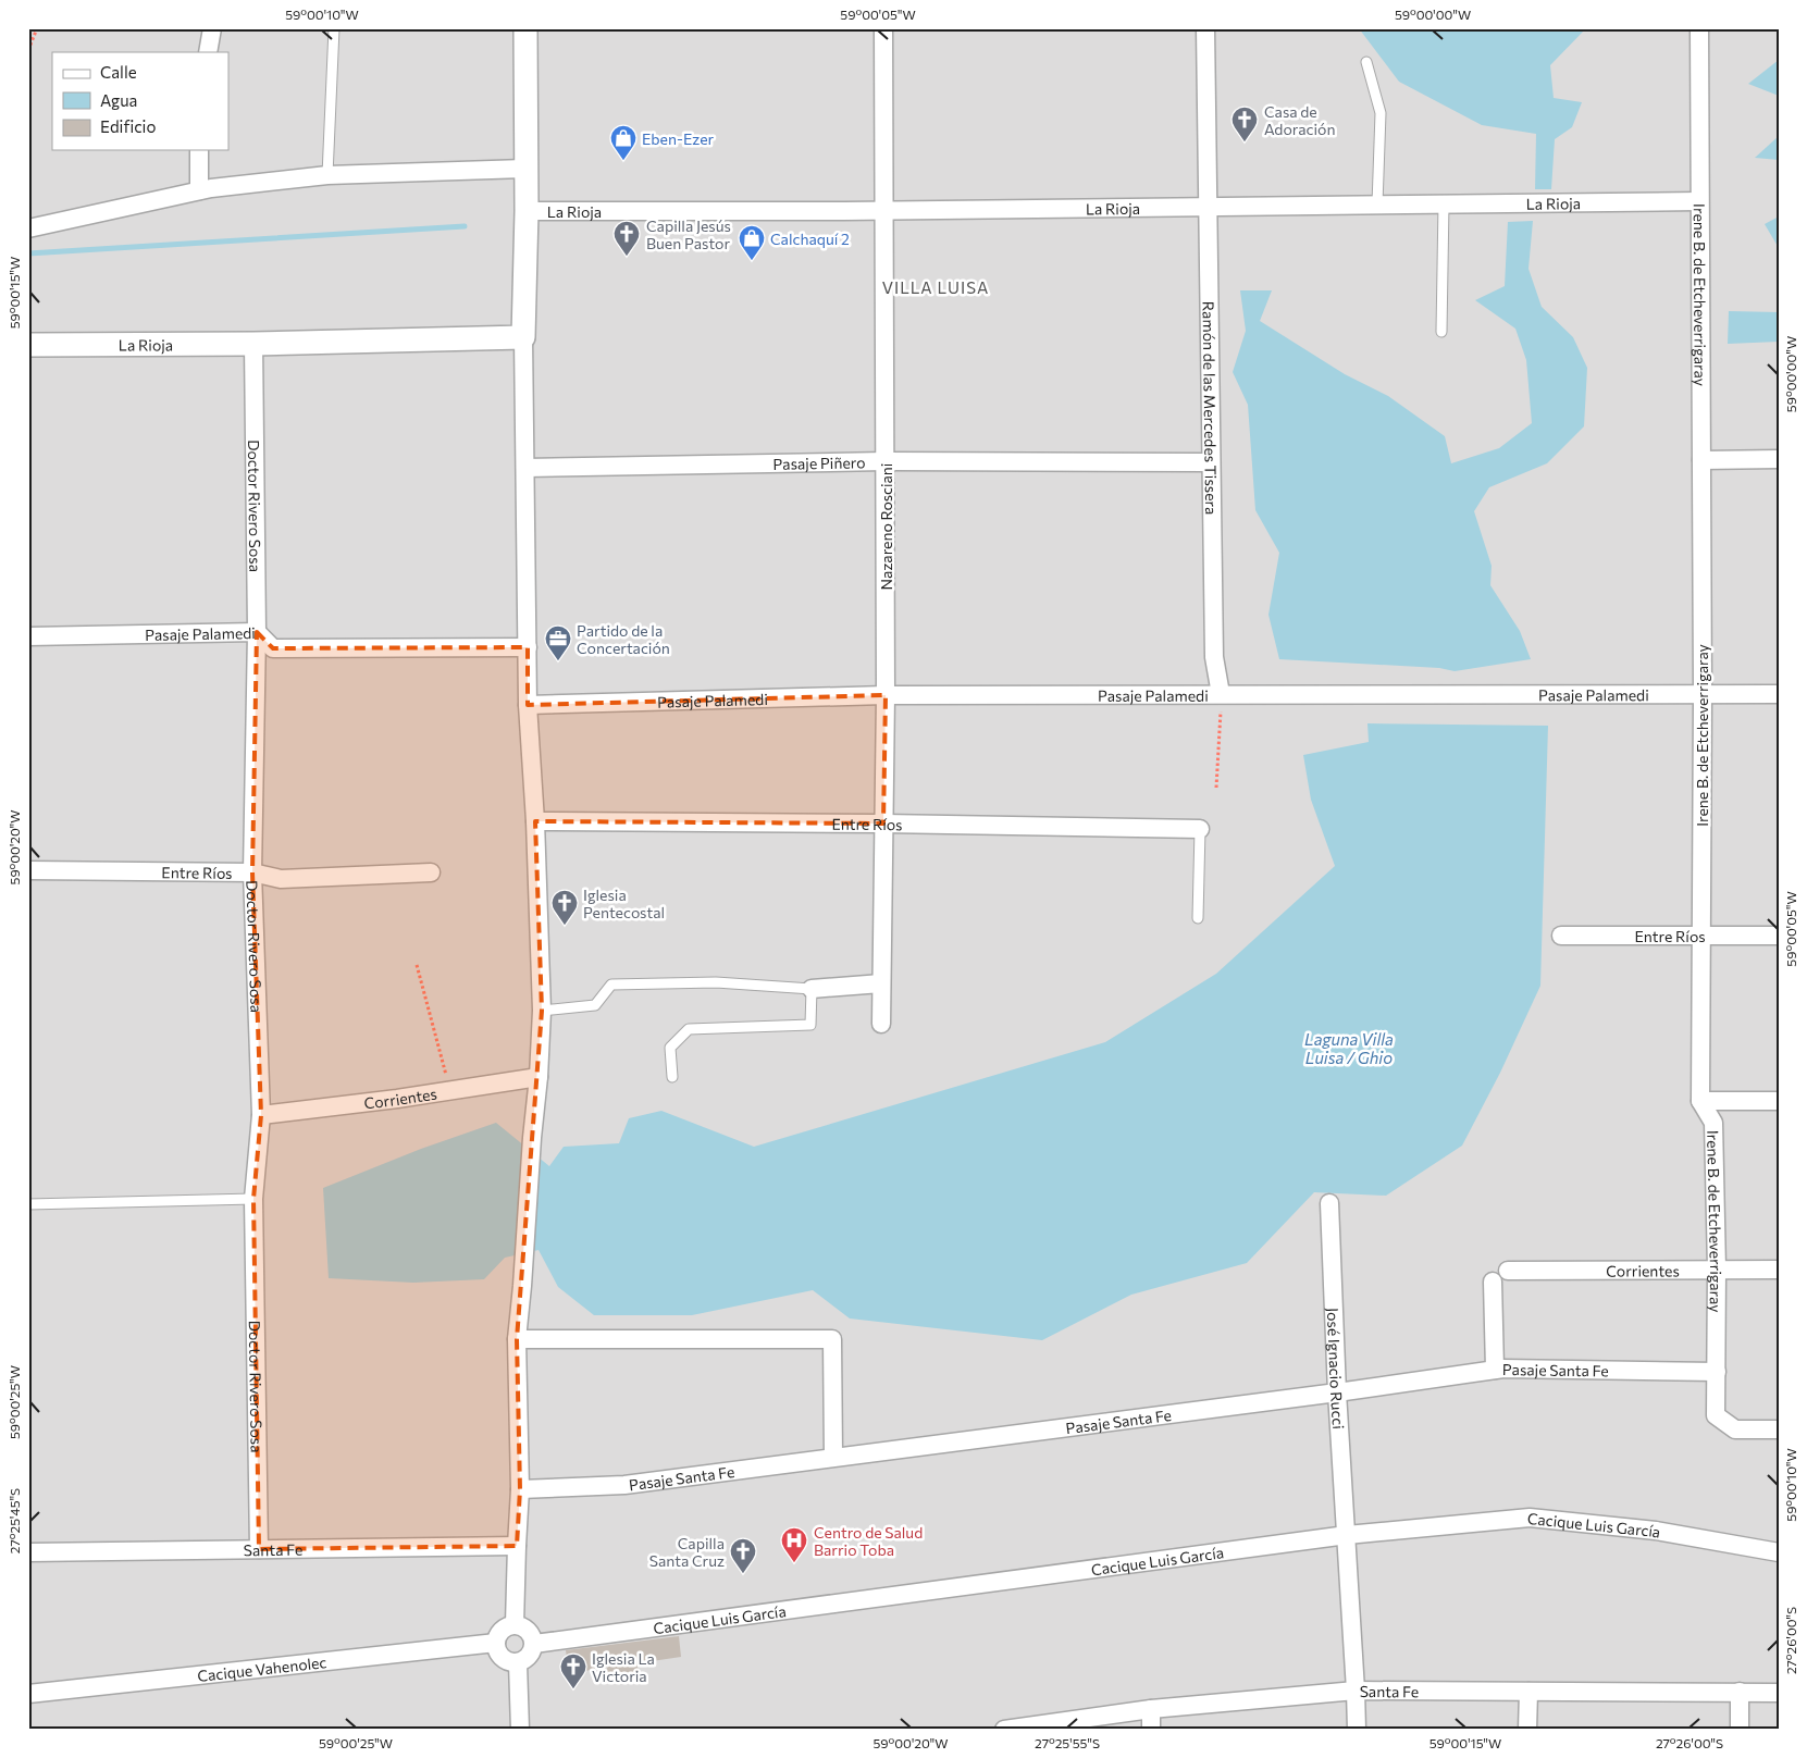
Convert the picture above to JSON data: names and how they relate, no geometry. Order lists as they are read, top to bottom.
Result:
{
  "streets": {
    "street": [
      "La Rioja",
      "Irene B. de Etcheverrigaray",
      "Ramón de las Mercedes Tissera",
      "Pasaje Piñero",
      "Doctor Rivero Sosa",
      "Nazareno Rosciani",
      "Pasaje Palamedi",
      "Entre Ríos",
      "Corrientes",
      "José Ignacio Rucci",
      "Pasaje Santa Fe",
      "Cacique Luis García",
      "Santa Fe",
      "Cacique Vahenolec"
    ]
  },
  "crossings": [
    ["La Rioja", "Irene B. de Etcheverrigaray"],
    ["La Rioja", "Ramón de las Mercedes Tissera"],
    ["La Rioja", "Doctor Rivero Sosa"],
    ["La Rioja", "Nazareno Rosciani"],
    ["Irene B. de Etcheverrigaray", "Pasaje Palamedi"],
    ["Irene B. de Etcheverrigaray", "Entre Ríos"],
    ["Irene B. de Etcheverrigaray", "Corrientes"],
    ["Irene B. de Etcheverrigaray", "Pasaje Santa Fe"],
    ["Ramón de las Mercedes Tissera", "Pasaje Piñero"],
    ["Ramón de las Mercedes Tissera", "Pasaje Palamedi"],
    ["Pasaje Piñero", "Nazareno Rosciani"],
    ["Doctor Rivero Sosa", "Pasaje Palamedi"],
    ["Doctor Rivero Sosa", "Entre Ríos"],
    ["Doctor Rivero Sosa", "Corrientes"],
    ["Doctor Rivero Sosa", "Santa Fe"],
    ["Nazareno Rosciani", "Pasaje Palamedi"],
    ["Nazareno Rosciani", "Entre Ríos"],
    ["José Ignacio Rucci", "Pasaje Santa Fe"],
    ["José Ignacio Rucci", "Cacique Luis García"],
    ["Cacique Luis García", "Cacique Vahenolec"]
  ],
  "districts": ["VILLA LUISA"],
  "water": ["Laguna Villa Luisa / Ghio"],
  "places": {
    "church": [
      "Casa de Adoración",
      "Capilla Jesús Buen Pastor",
      "Iglesia Pentecostal",
      "Capilla Santa Cruz",
      "Iglesia La Victoria"
    ],
    "shop": ["Eben-Ezer", "Calchaquí 2"],
    "office": ["Partido de la Concertación"],
    "hospital": ["Centro de Salud Barrio Toba"]
  },
  "legend": ["Calle", "Agua", "Edificio"],
  "coordinates": [
    "59°00'10\"W",
    "59°00'05\"W",
    "59°00'00\"W",
    "59°00'15\"W",
    "59°00'20\"W",
    "59°00'25\"W",
    "27°25'45\"S",
    "27°26'00\"S",
    "27°25'55\"S"
  ]
}
